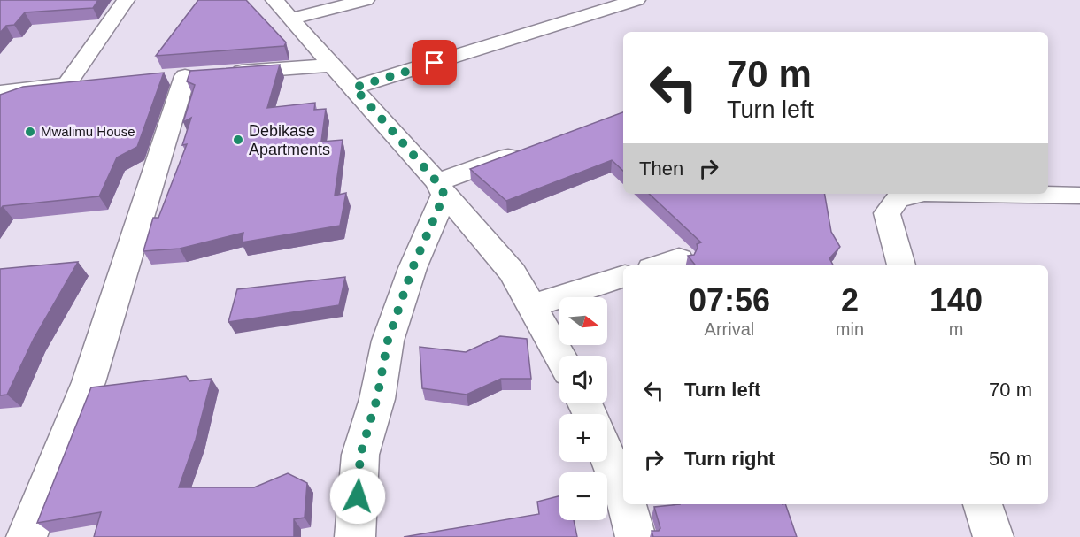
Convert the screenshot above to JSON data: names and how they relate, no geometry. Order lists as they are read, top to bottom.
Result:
{
  "places": ["Mwalimu House", "Debikase Apartments"],
  "north": "right",
  "page": {
    "turn": ["70 m", "Turn left"],
    "then": "Then",
    "eta": [
      "07:56",
      "Arrival",
      "2",
      "min",
      "140",
      "m"
    ],
    "map_buttons": ["+", "−"],
    "list": [
      {
        "name": "Turn left",
        "value": "70 m"
      },
      {
        "name": "Turn right",
        "value": "50 m"
      }
    ]
  }
}
